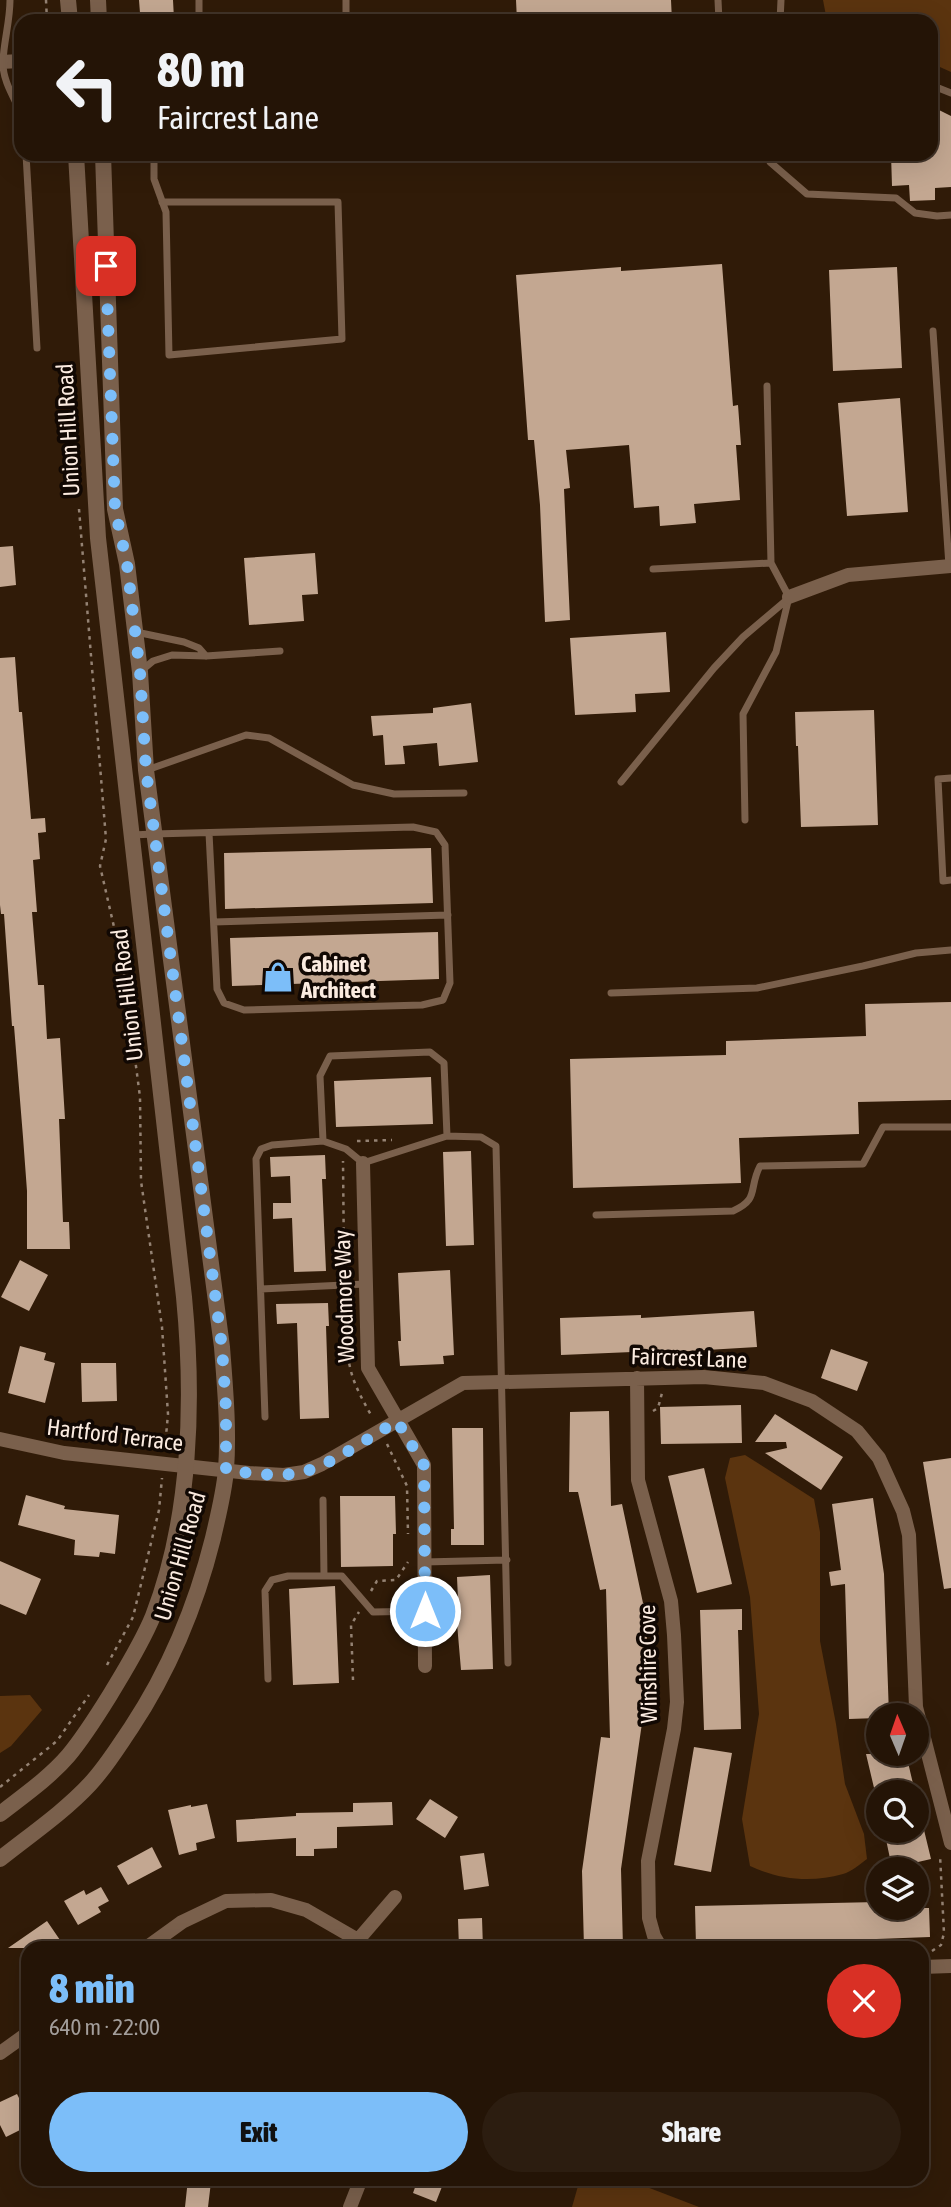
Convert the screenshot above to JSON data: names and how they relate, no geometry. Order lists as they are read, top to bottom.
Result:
{
  "streets": {
    "street": [
      "Union Hill Road",
      "Woodmore Way",
      "Faircrest Lane",
      "Hartford Terrace",
      "Winshire Cove"
    ]
  },
  "crossings": [
    ["Union Hill Road", "Faircrest Lane"],
    ["Union Hill Road", "Hartford Terrace"],
    ["Woodmore Way", "Faircrest Lane"],
    ["Faircrest Lane", "Hartford Terrace"],
    ["Faircrest Lane", "Winshire Cove"]
  ],
  "places": {
    "shop": ["Cabinet Architect"]
  },
  "north": "top",
  "page": {
    "turn": ["80 m", "Faircrest Lane"],
    "heading": ["8 min", "640 m · 22:00"],
    "buttons": ["Exit", "Share"]
  }
}
